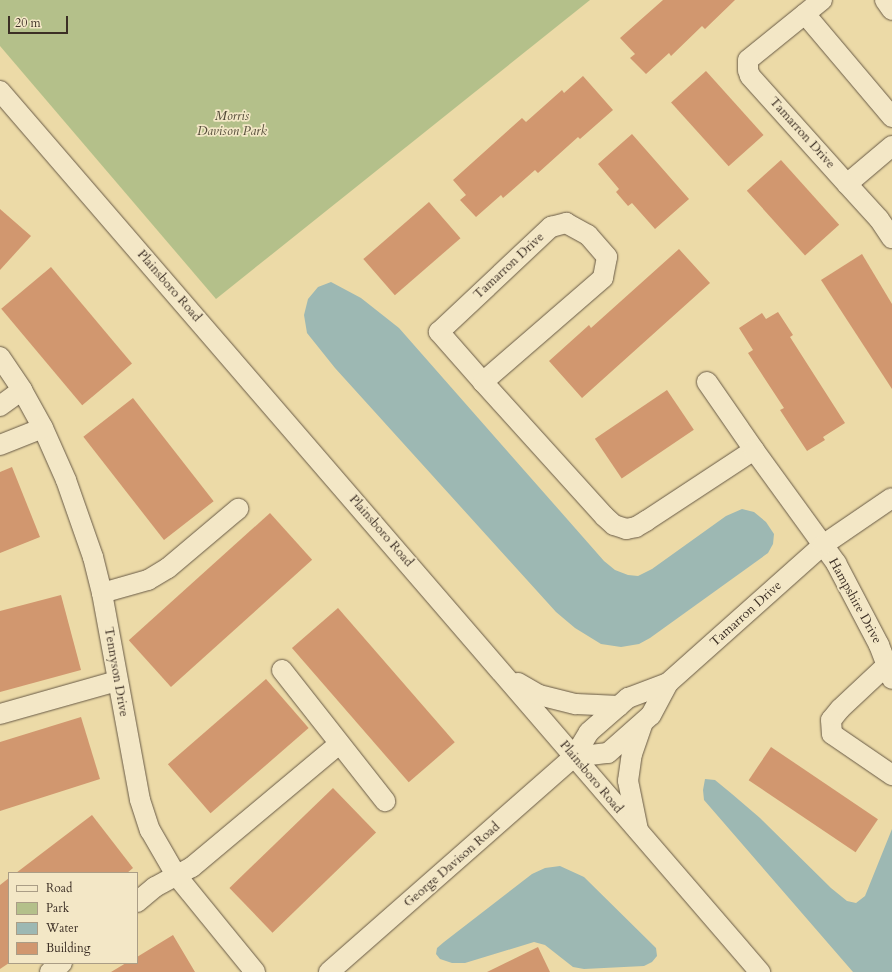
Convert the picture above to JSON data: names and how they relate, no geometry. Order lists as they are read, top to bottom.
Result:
{
  "streets": {
    "street": [
      "Tamarron Drive",
      "Plainsboro Road",
      "Hampshire Drive",
      "Tennyson Drive",
      "George Davison Road"
    ]
  },
  "crossings": [
    ["Tamarron Drive", "Plainsboro Road"],
    ["Tamarron Drive", "Hampshire Drive"],
    ["Tamarron Drive", "George Davison Road"],
    ["Plainsboro Road", "George Davison Road"]
  ],
  "parks": ["Morris Davison Park"],
  "legend": [
    "Road",
    "Park",
    "Water",
    "Building"
  ],
  "scale_bar": "20 m"
}
